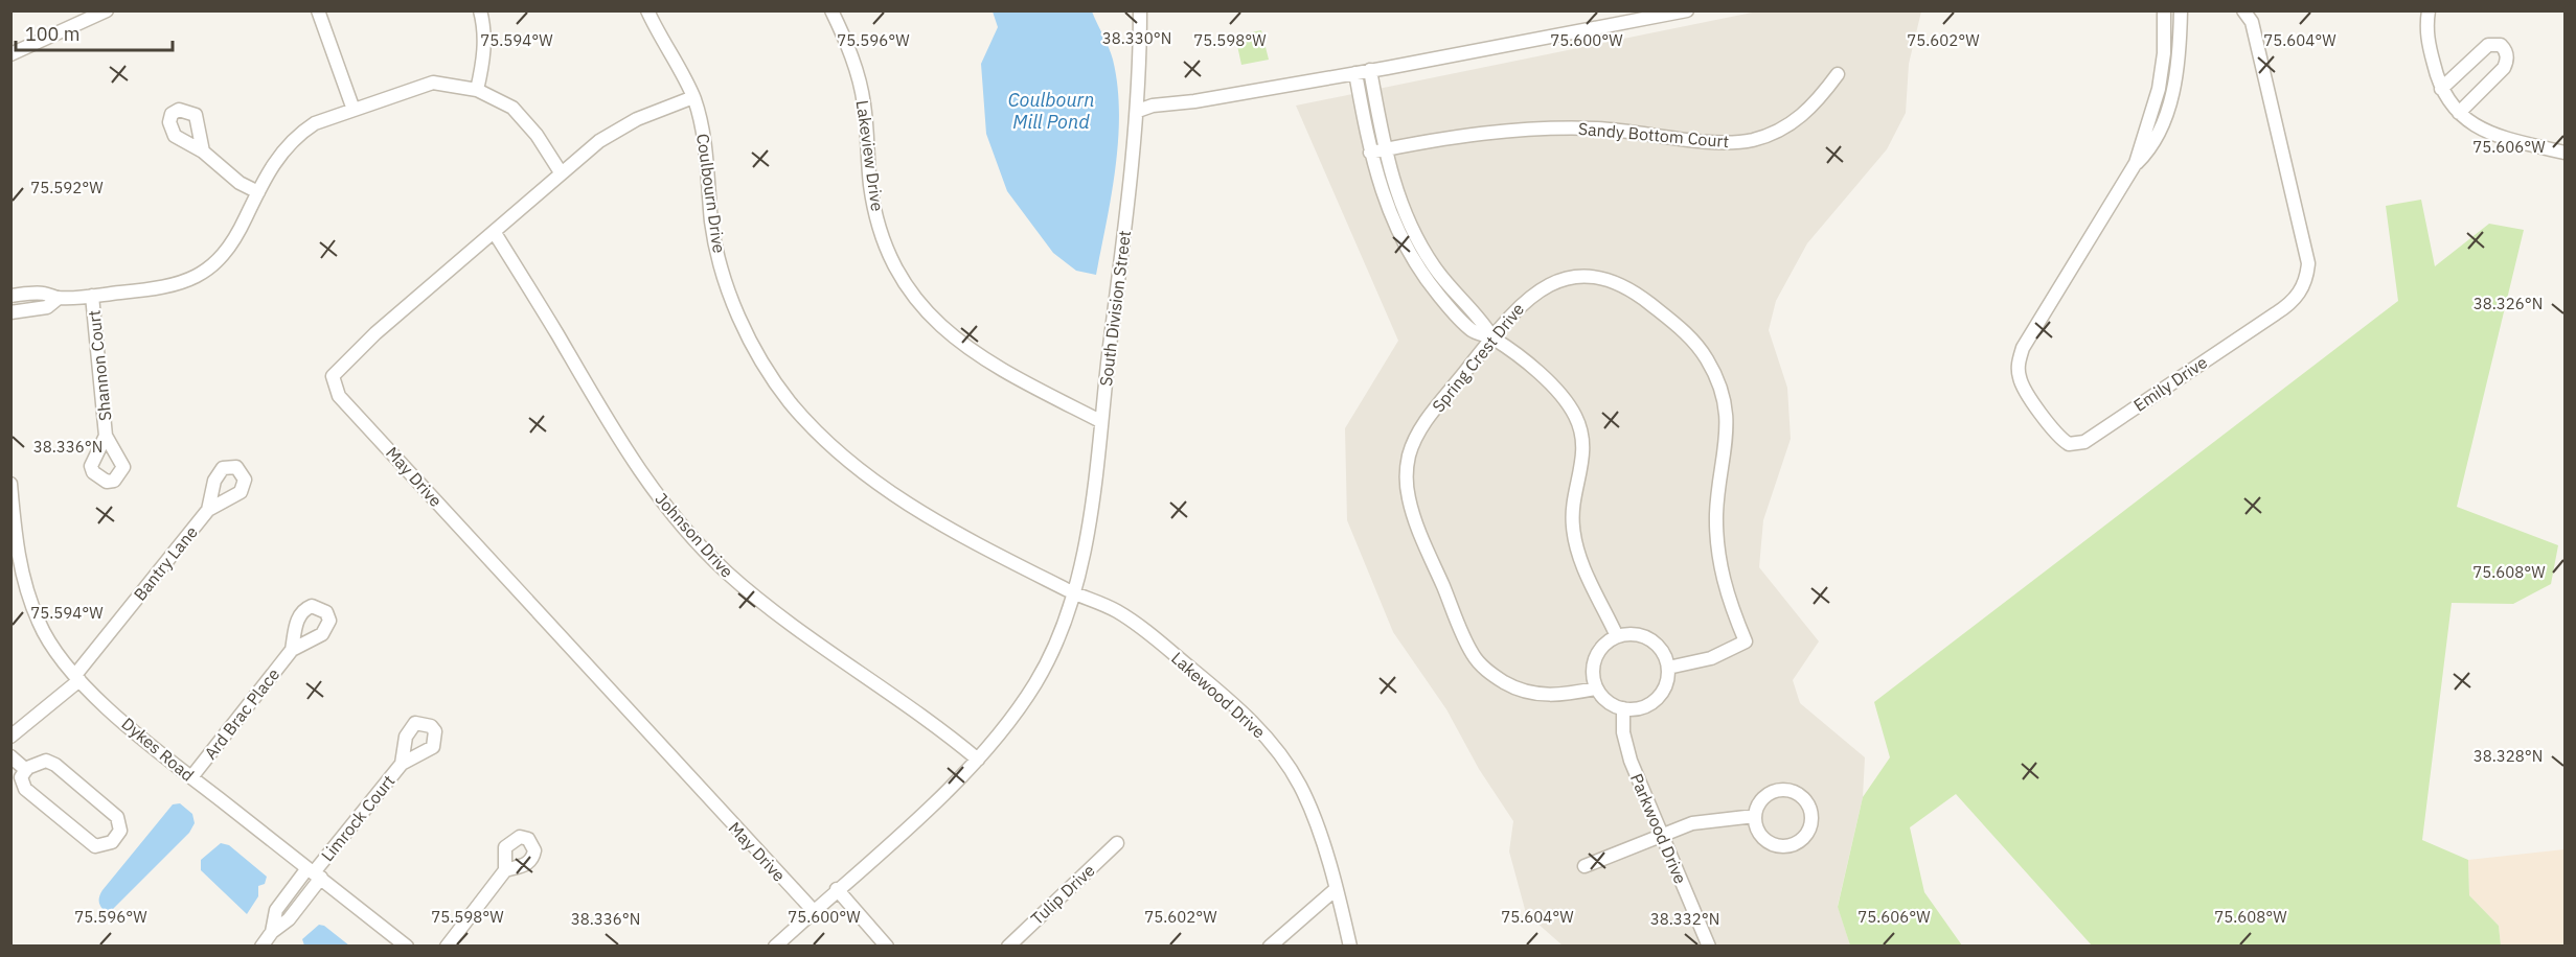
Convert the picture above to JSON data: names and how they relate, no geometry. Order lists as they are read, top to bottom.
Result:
{
  "streets": {
    "street": [
      "Sandy Bottom Court",
      "Lakeview Drive",
      "Coulbourn Drive",
      "South Division Street",
      "Spring Crest Drive",
      "Shannon Court",
      "Emily Drive",
      "May Drive",
      "Johnson Drive",
      "Bantry Lane",
      "Lakewood Drive",
      "Ard Brac Place",
      "Dykes Road",
      "Limrock Court",
      "Parkwood Drive",
      "Tulip Drive"
    ]
  },
  "crossings": [
    ["Lakeview Drive", "South Division Street"],
    ["Coulbourn Drive", "South Division Street"],
    ["Coulbourn Drive", "May Drive"],
    ["Coulbourn Drive", "Lakewood Drive"],
    ["South Division Street", "May Drive"],
    ["South Division Street", "Johnson Drive"],
    ["South Division Street", "Lakewood Drive"],
    ["Spring Crest Drive", "Parkwood Drive"],
    ["May Drive", "Johnson Drive"],
    ["Bantry Lane", "Dykes Road"],
    ["Ard Brac Place", "Dykes Road"],
    ["Dykes Road", "Limrock Court"]
  ],
  "water": ["Coulbourn Mill Pond"],
  "scale_bar": "100 m",
  "coordinates": [
    "38.330°N",
    "75.594°W",
    "75.596°W",
    "75.598°W",
    "75.600°W",
    "75.602°W",
    "75.604°W",
    "75.606°W",
    "75.592°W",
    "38.326°N",
    "38.336°N",
    "75.608°W",
    "38.328°N",
    "38.332°N"
  ]
}
